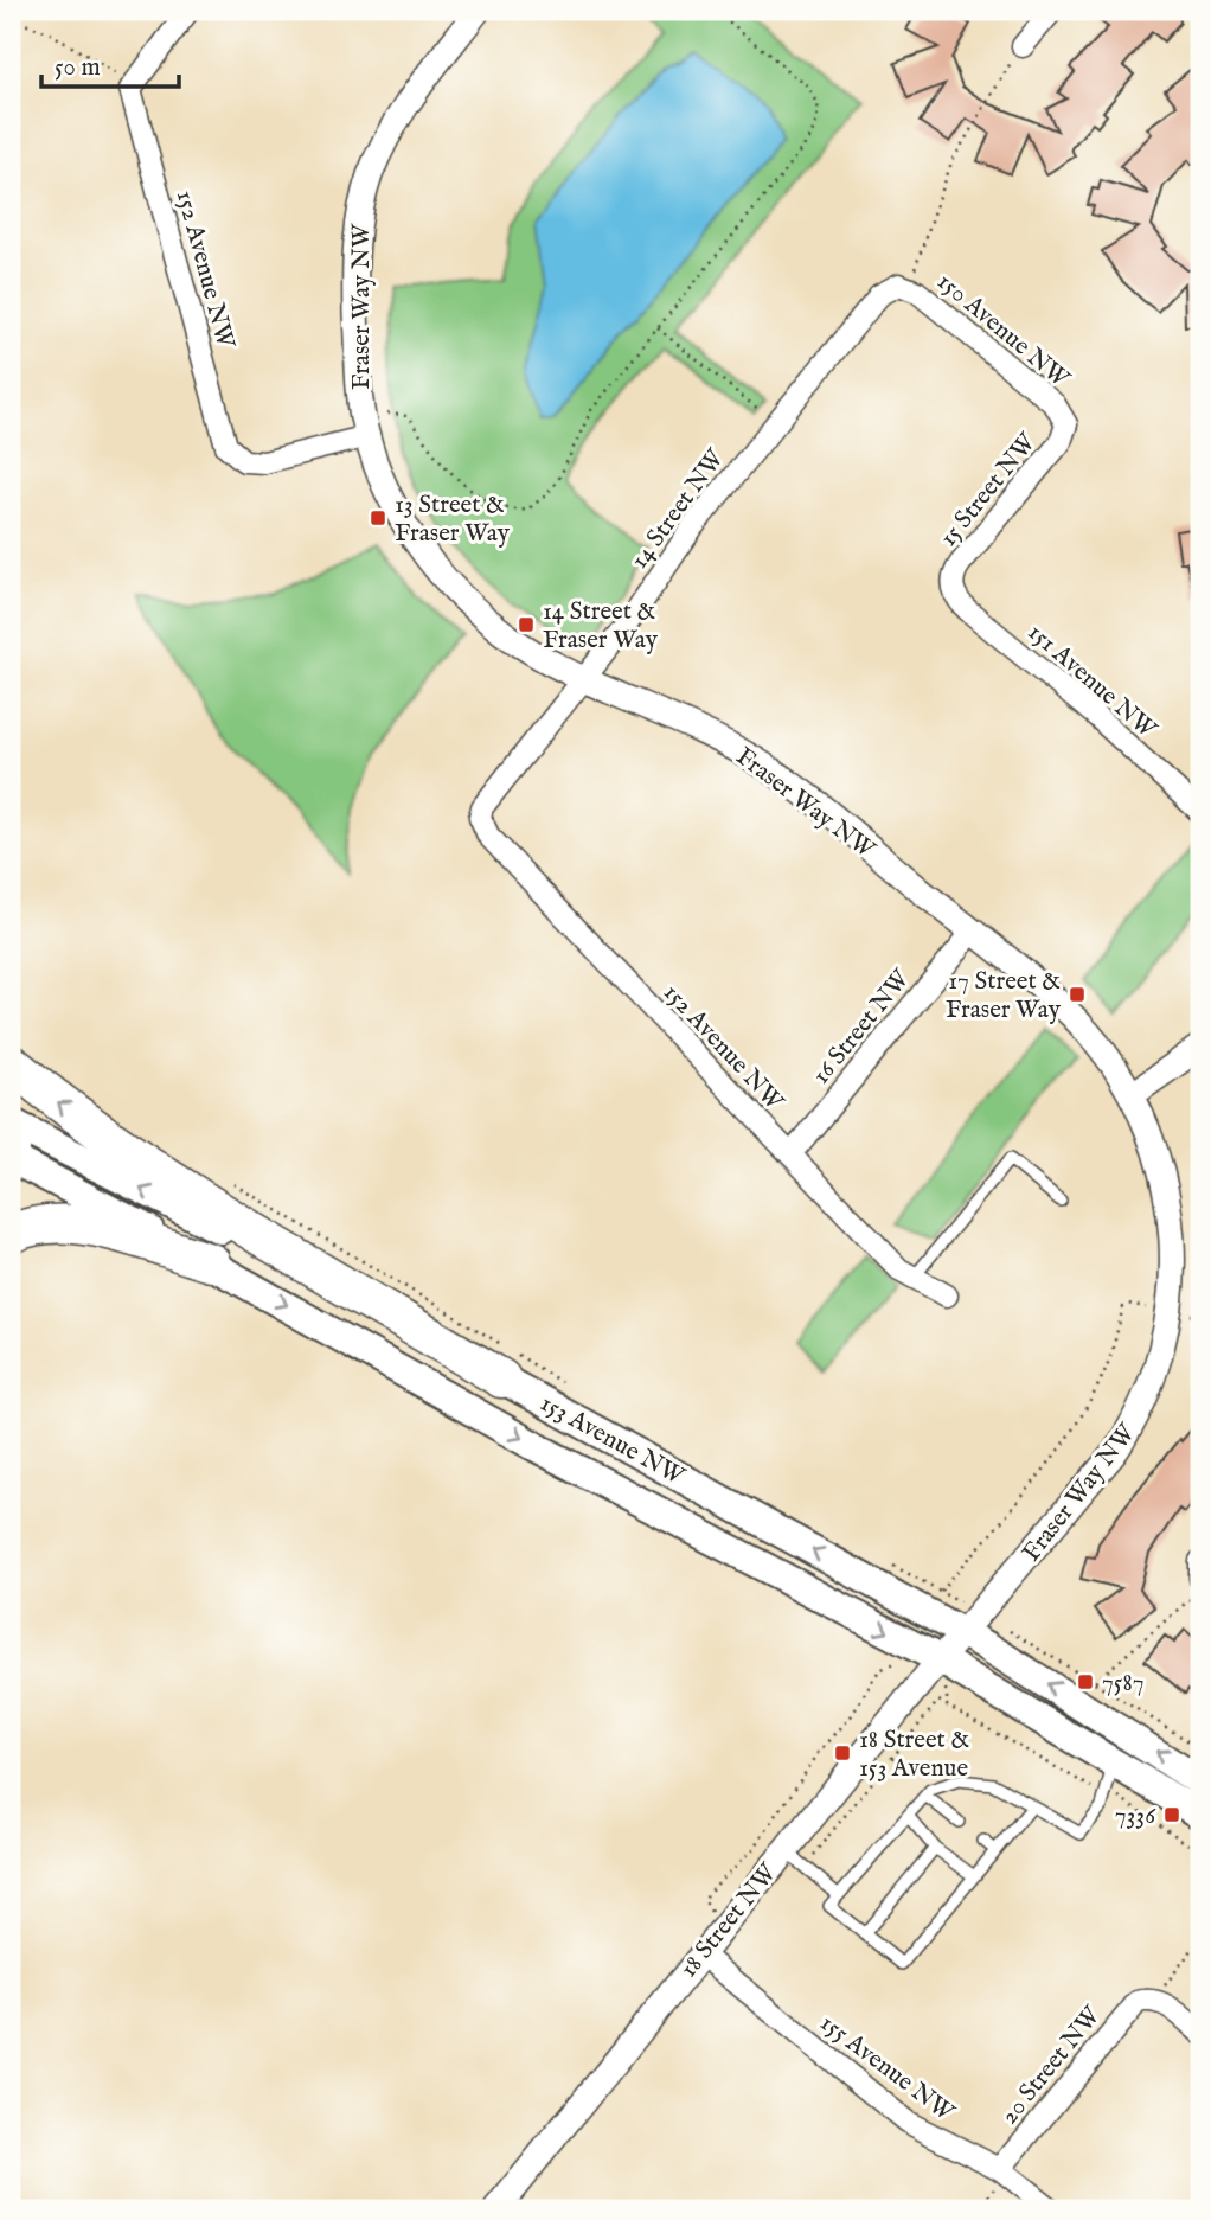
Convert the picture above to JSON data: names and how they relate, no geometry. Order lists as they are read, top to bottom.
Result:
{
  "streets": {
    "main road": ["153 Avenue NW"],
    "street": [
      "152 Avenue NW",
      "Fraser Way NW",
      "150 Avenue NW",
      "15 Street NW",
      "14 Street NW",
      "151 Avenue NW",
      "16 Street NW",
      "18 Street NW",
      "20 Street NW",
      "155 Avenue NW"
    ]
  },
  "crossings": [
    ["152 Avenue NW", "Fraser Way NW"],
    ["152 Avenue NW", "14 Street NW"],
    ["152 Avenue NW", "16 Street NW"],
    ["Fraser Way NW", "14 Street NW"],
    ["Fraser Way NW", "16 Street NW"],
    ["Fraser Way NW", "153 Avenue NW"],
    ["Fraser Way NW", "18 Street NW"],
    ["150 Avenue NW", "15 Street NW"],
    ["150 Avenue NW", "14 Street NW"],
    ["15 Street NW", "151 Avenue NW"],
    ["153 Avenue NW", "18 Street NW"],
    ["18 Street NW", "155 Avenue NW"],
    ["20 Street NW", "155 Avenue NW"]
  ],
  "places": {
    "transit": [
      "13 Street & Fraser Way",
      "14 Street & Fraser Way",
      "17 Street & Fraser Way",
      "7587",
      "18 Street & 153 Avenue",
      "7336"
    ]
  },
  "scale_bar": "50 m"
}
